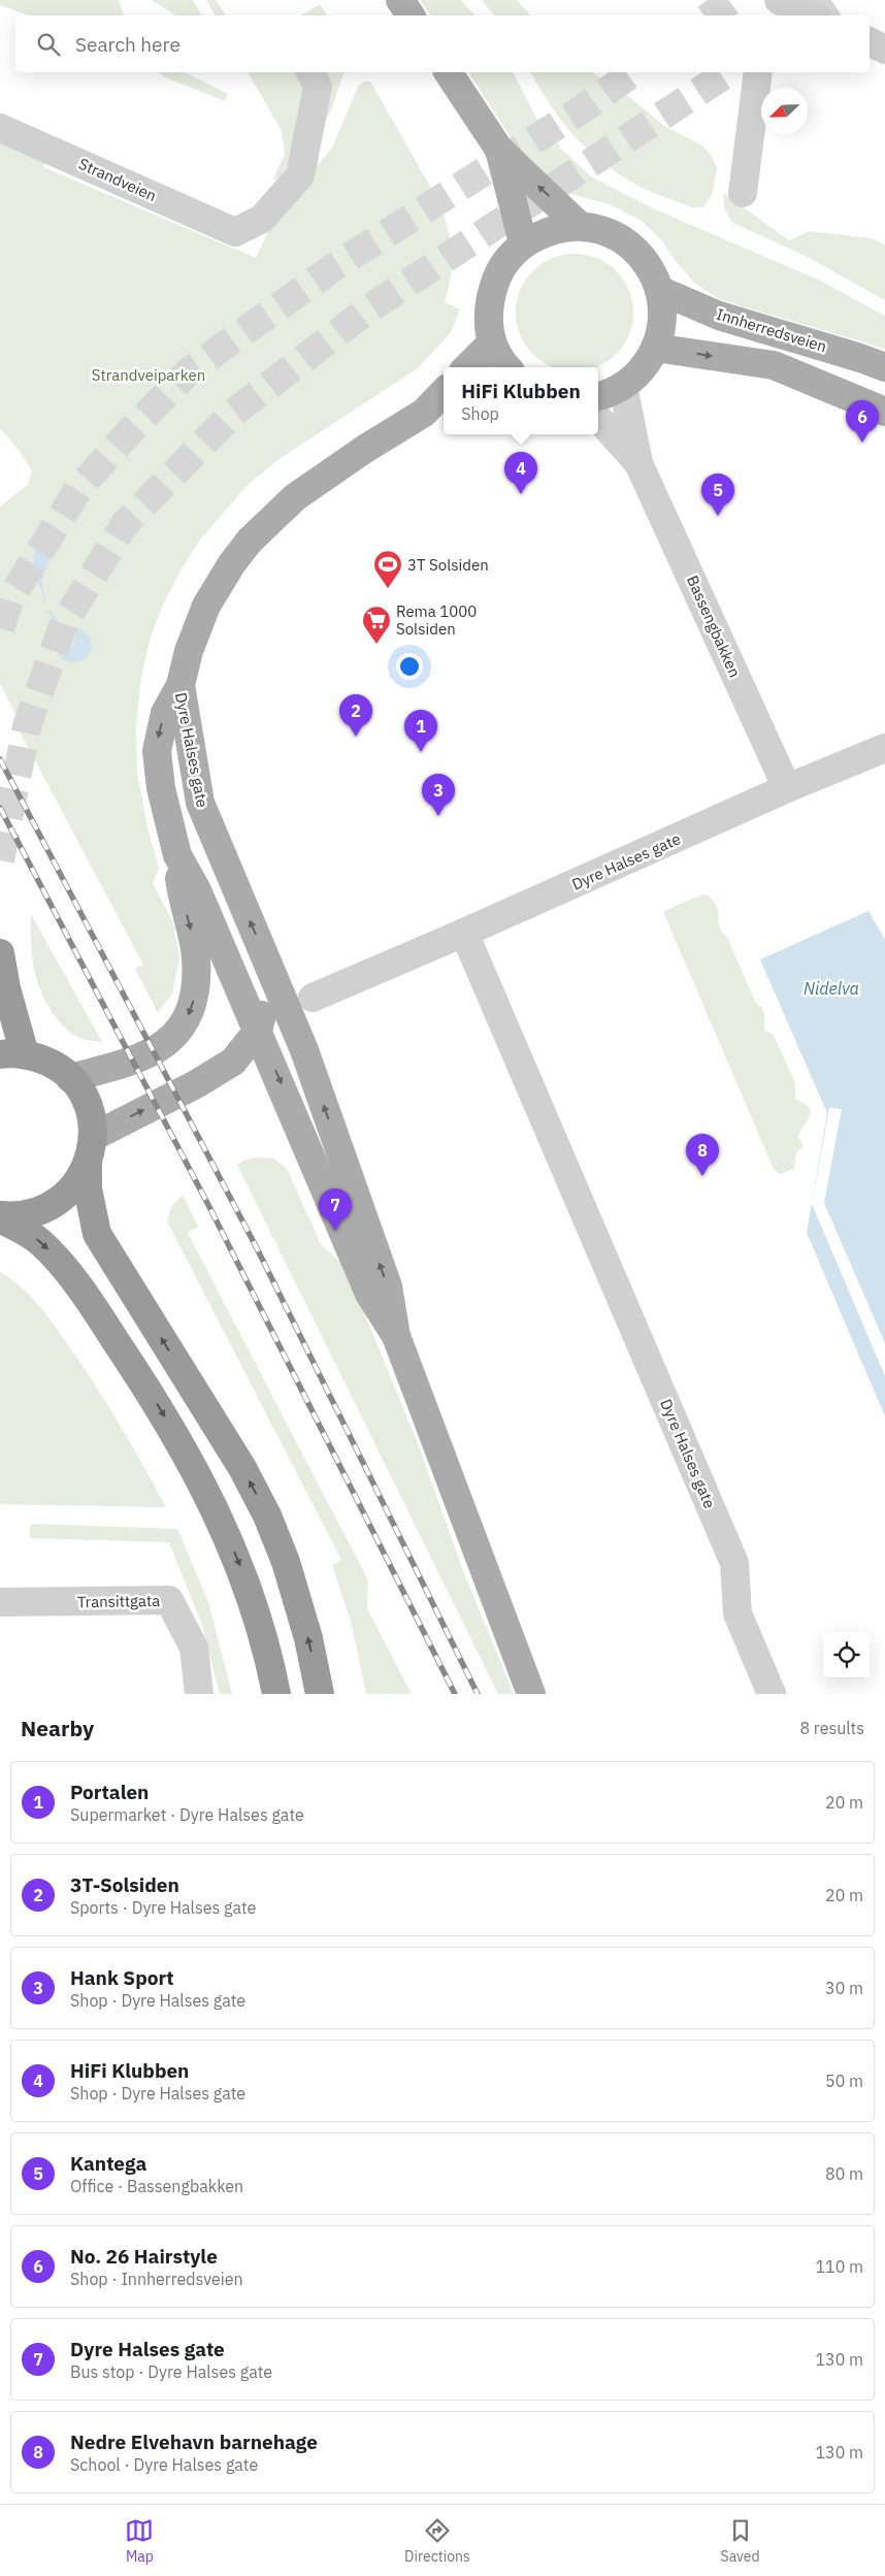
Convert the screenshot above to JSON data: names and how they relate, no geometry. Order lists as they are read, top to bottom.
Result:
{
  "streets": {
    "main road": ["Innherredsveien", "Dyre Halses gate"],
    "street": ["Strandveien", "Bassengbakken", "Transittgata"]
  },
  "crossings": [
    ["Bassengbakken", "Dyre Halses gate"]
  ],
  "water": ["Nidelva"],
  "parks": ["Strandveiparken"],
  "places": {
    "sports": ["3T Solsiden"],
    "supermarket": ["Rema 1000 Solsiden"]
  },
  "north": "bottom left",
  "page": {
    "search": "Search here",
    "popup": ["HiFi Klubben", "Shop"],
    "pins": [
      "6",
      "4",
      "5",
      "2",
      "1",
      "3",
      "8",
      "7"
    ],
    "heading": ["Nearby", "8 results"],
    "list": [
      {
        "mark": "1",
        "name": "Portalen",
        "note": "Supermarket · Dyre Halses gate",
        "value": "20 m"
      },
      {
        "mark": "2",
        "name": "3T-Solsiden",
        "note": "Sports · Dyre Halses gate",
        "value": "20 m"
      },
      {
        "mark": "3",
        "name": "Hank Sport",
        "note": "Shop · Dyre Halses gate",
        "value": "30 m"
      },
      {
        "mark": "4",
        "name": "HiFi Klubben",
        "note": "Shop · Dyre Halses gate",
        "value": "50 m"
      },
      {
        "mark": "5",
        "name": "Kantega",
        "note": "Office · Bassengbakken",
        "value": "80 m"
      },
      {
        "mark": "6",
        "name": "No. 26 Hairstyle",
        "note": "Shop · Innherredsveien",
        "value": "110 m"
      },
      {
        "mark": "7",
        "name": "Dyre Halses gate",
        "note": "Bus stop · Dyre Halses gate",
        "value": "130 m"
      },
      {
        "mark": "8",
        "name": "Nedre Elvehavn barnehage",
        "note": "School · Dyre Halses gate",
        "value": "130 m"
      }
    ],
    "nav": ["Map", "Directions", "Saved"]
  }
}
